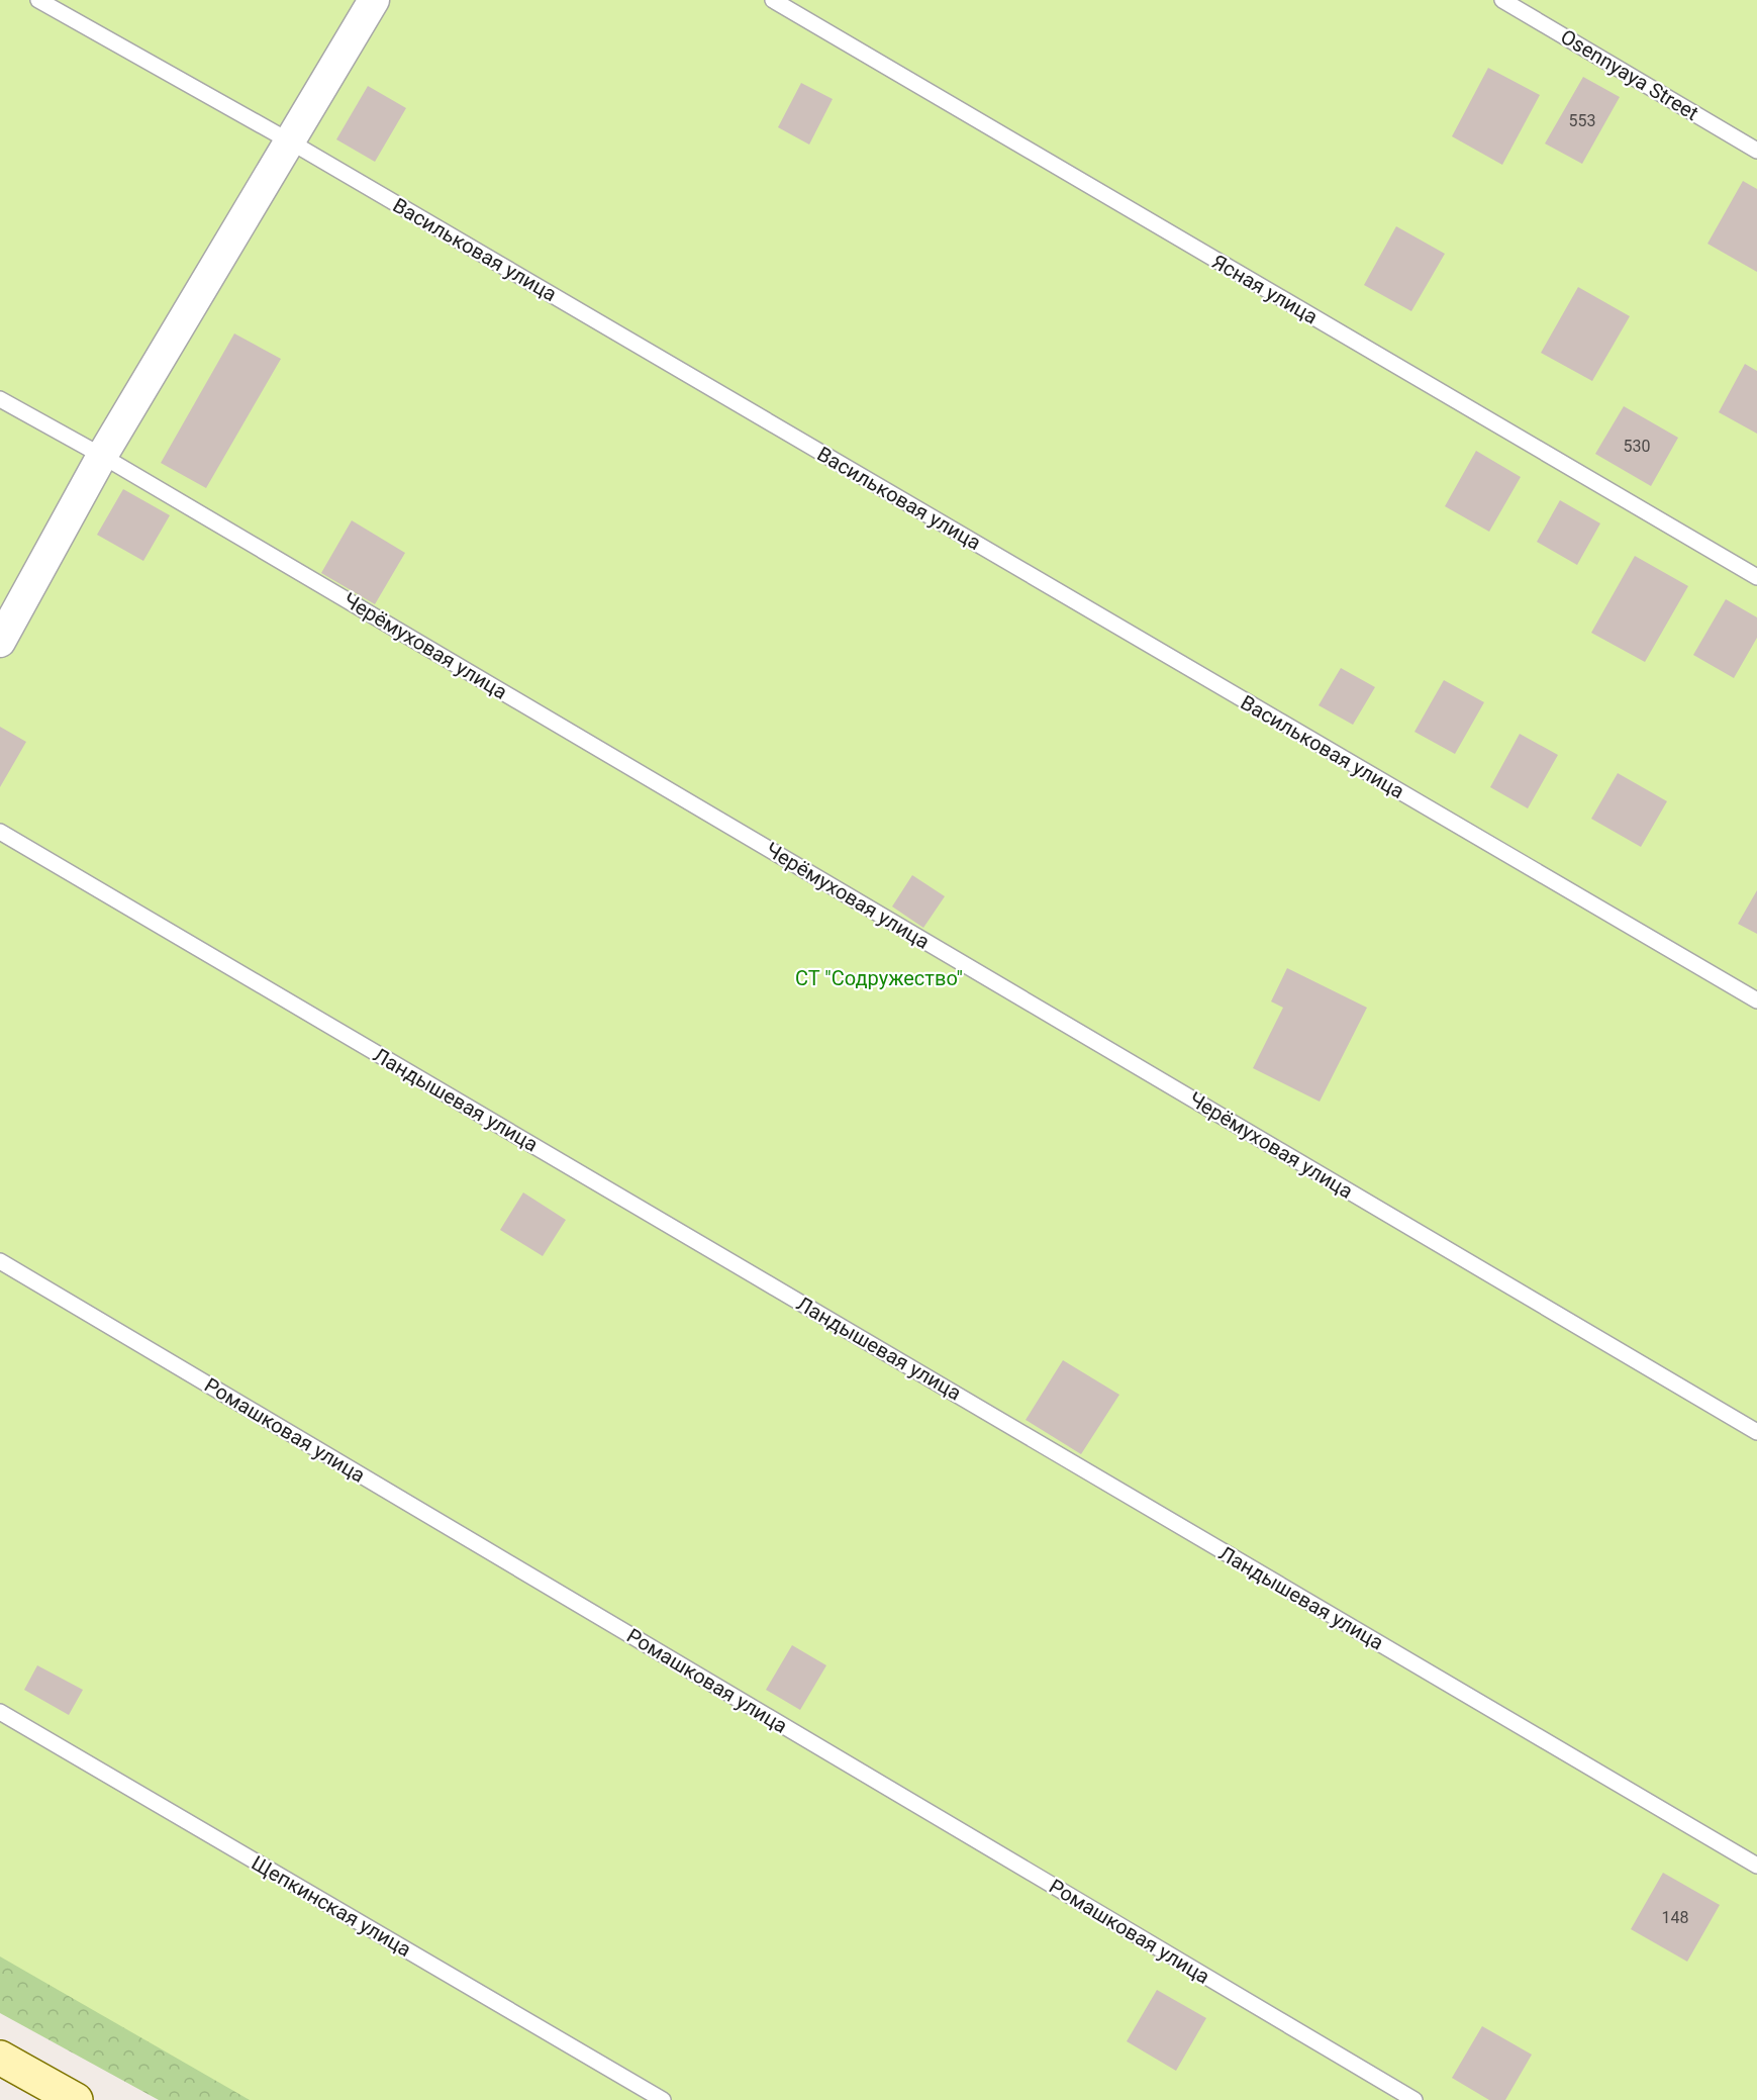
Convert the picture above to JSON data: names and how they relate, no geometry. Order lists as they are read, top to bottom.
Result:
{
  "streets": {
    "lane": [
      "Osennyaya Street",
      "Васильковая улица",
      "Ясная улица",
      "Черёмуховая улица",
      "Ландышевая улица",
      "Ромашковая улица",
      "Щепкинская улица"
    ]
  },
  "parks": ["СТ \"Содружество\""],
  "house_numbers": ["553", "530", "148"]
}
